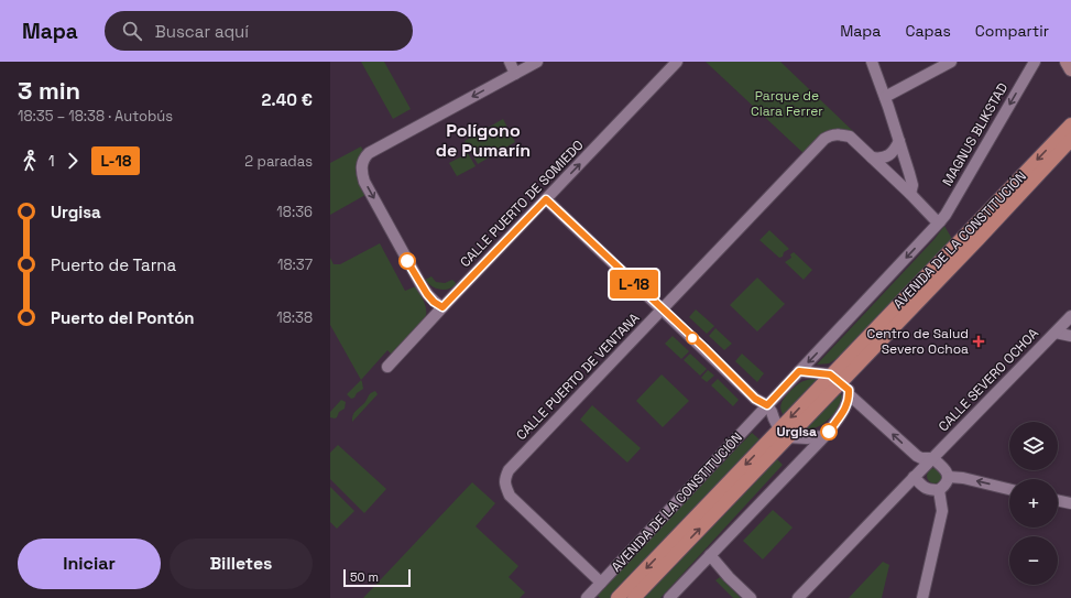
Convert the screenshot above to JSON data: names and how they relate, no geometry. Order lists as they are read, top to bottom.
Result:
{
  "streets": {
    "main road": ["AVENIDA DE LA CONSTITUCIÓN"],
    "street": [
      "MAGNUS BLIKSTAD",
      "CALLE PUERTO DE SOMIEDO",
      "CALLE PUERTO DE VENTANA",
      "CALLE SEVERO OCHOA"
    ]
  },
  "crossings": [
    ["MAGNUS BLIKSTAD", "AVENIDA DE LA CONSTITUCIÓN"],
    ["MAGNUS BLIKSTAD", "CALLE PUERTO DE VENTANA"],
    ["AVENIDA DE LA CONSTITUCIÓN", "CALLE PUERTO DE VENTANA"]
  ],
  "one_way": ["MAGNUS BLIKSTAD", "CALLE PUERTO DE SOMIEDO"],
  "districts": ["Polígono de Pumarín"],
  "parks": ["Parque de Clara Ferrer"],
  "places": {
    "health": ["Centro de Salud Severo Ochoa"],
    "other": ["Urgisa"]
  },
  "lines": ["bus line L-18"],
  "scale_bar": "50 m",
  "page": {
    "header": "Mapa",
    "search": "Buscar aquí",
    "nav": ["Mapa", "Capas", "Compartir"],
    "heading": ["3 min", "18:35 – 18:38 · Autobús", "2.40 €"],
    "on_map": "L-18",
    "legs": ["1", "L-18", "2 paradas"],
    "list": [
      {
        "name": "Urgisa",
        "value": "18:36"
      },
      {
        "name": "Puerto de Tarna",
        "value": "18:37"
      },
      {
        "name": "Puerto del Pontón",
        "value": "18:38"
      }
    ],
    "map_buttons": ["+", "−"],
    "buttons": ["Iniciar", "Billetes"],
    "scale": "50 m"
  }
}
